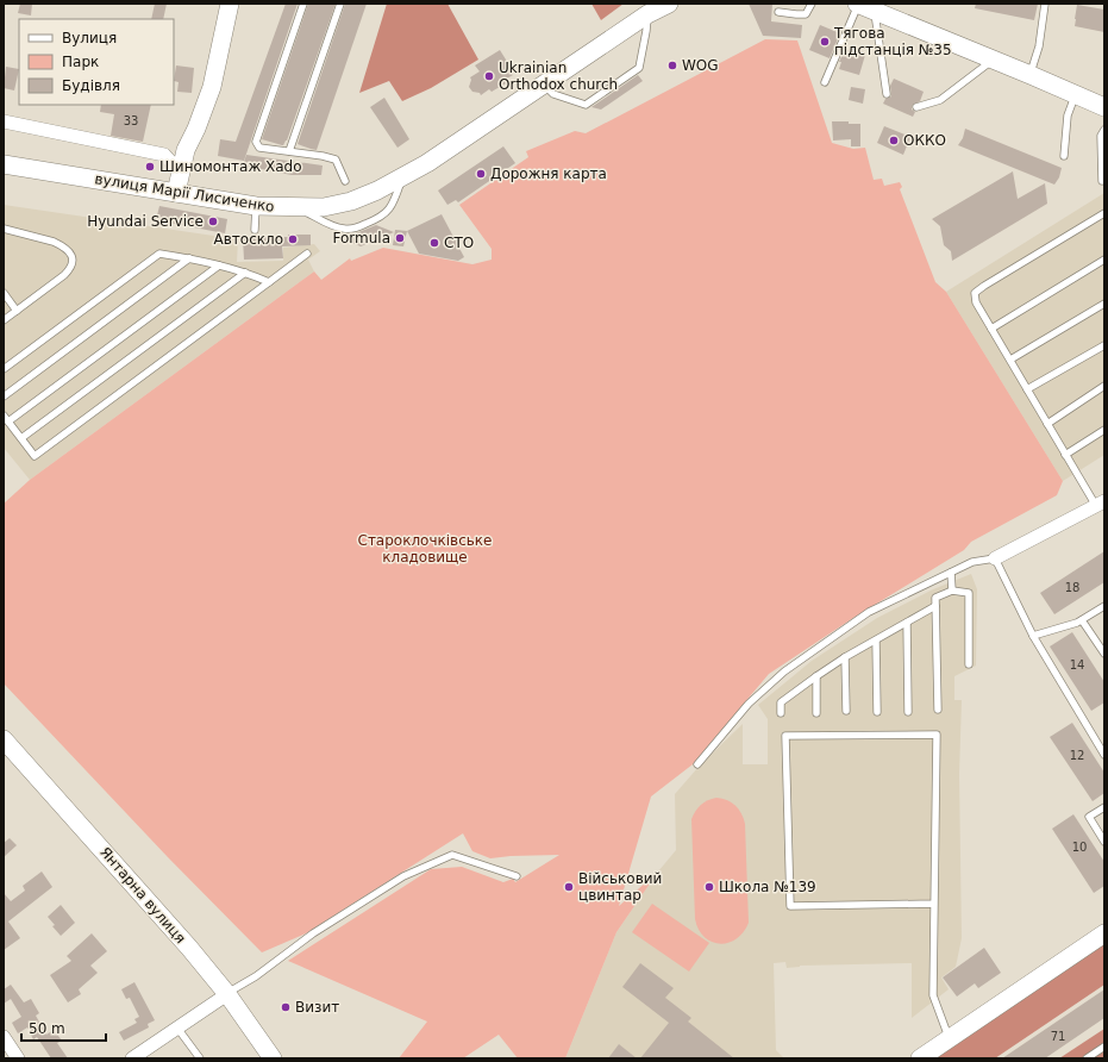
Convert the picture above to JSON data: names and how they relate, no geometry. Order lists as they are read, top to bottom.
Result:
{
  "streets": {
    "main road": ["вулиця Марії Лисиченко", "Янтарна вулиця"]
  },
  "parks": ["Староклочківське кладовище"],
  "places": [
    "Тягова пiдстанцiя №35",
    "WOG",
    "Ukrainian Orthodox church",
    "ОККО",
    "Шиномонтаж Xado",
    "Дорожня карта",
    "Hyundai Service",
    "Formula",
    "Автоскло",
    "СТО",
    "Військовий цвинтар",
    "Школа №139",
    "Визит"
  ],
  "house_numbers": [
    "33",
    "18",
    "14",
    "12",
    "10",
    "71"
  ],
  "legend": ["Вулиця", "Парк", "Будівля"],
  "scale_bar": "50 m"
}
